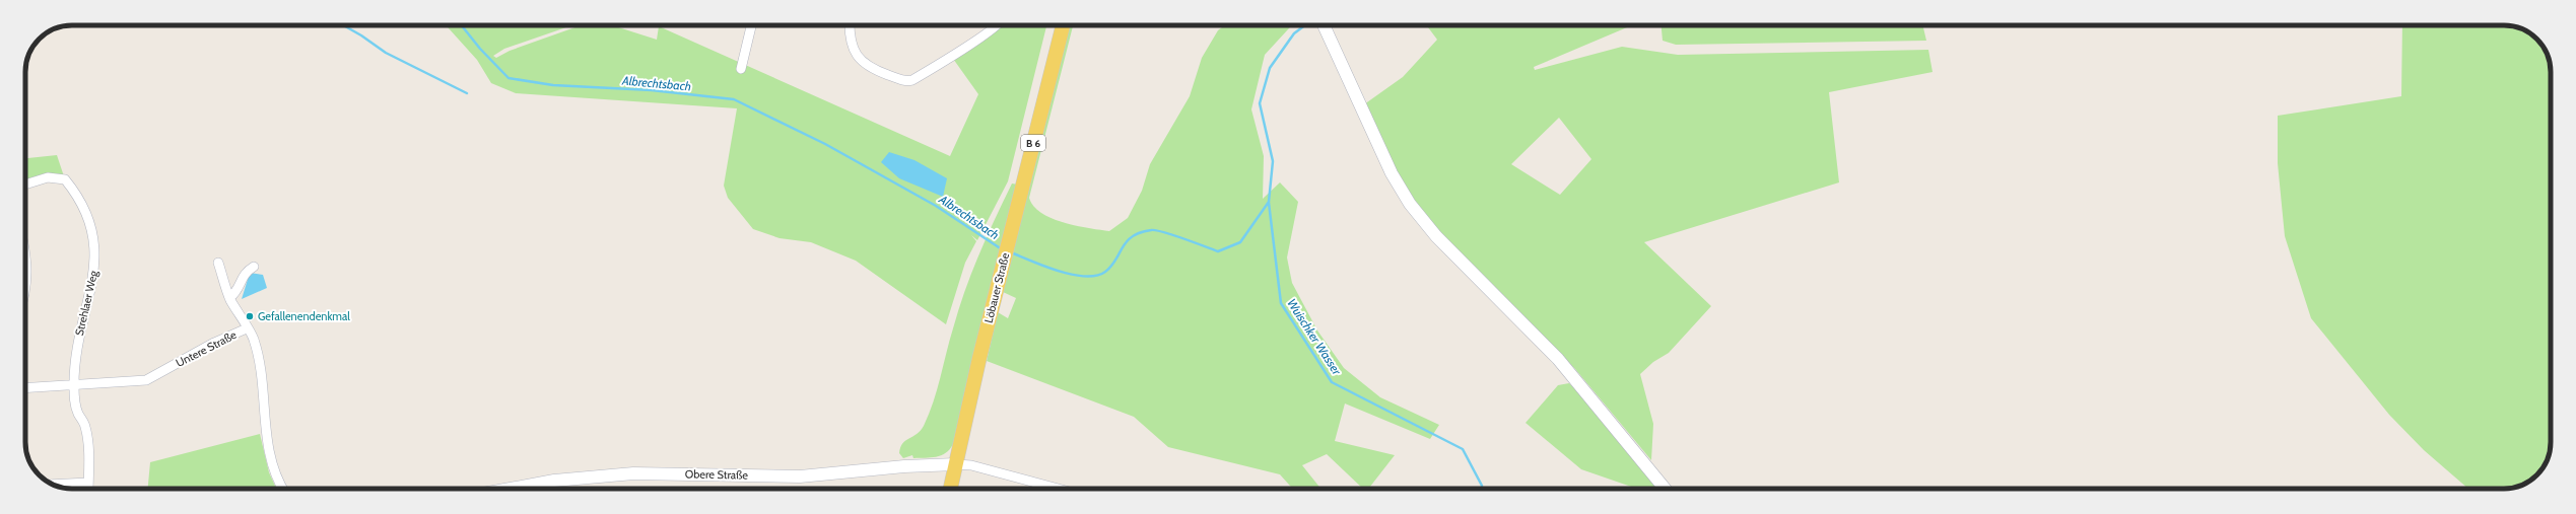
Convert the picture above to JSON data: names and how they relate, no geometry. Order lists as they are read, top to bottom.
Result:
{
  "streets": {
    "main road": ["B 6", "Löbauer Straße", "Obere Straße"],
    "street": ["Strehlaer Weg", "Untere Straße"]
  },
  "crossings": [
    ["Löbauer Straße", "Obere Straße"],
    ["Strehlaer Weg", "Untere Straße"]
  ],
  "water": ["Albrechtsbach", "Wuischker Wasser"],
  "places": ["Gefallenendenkmal"]
}
